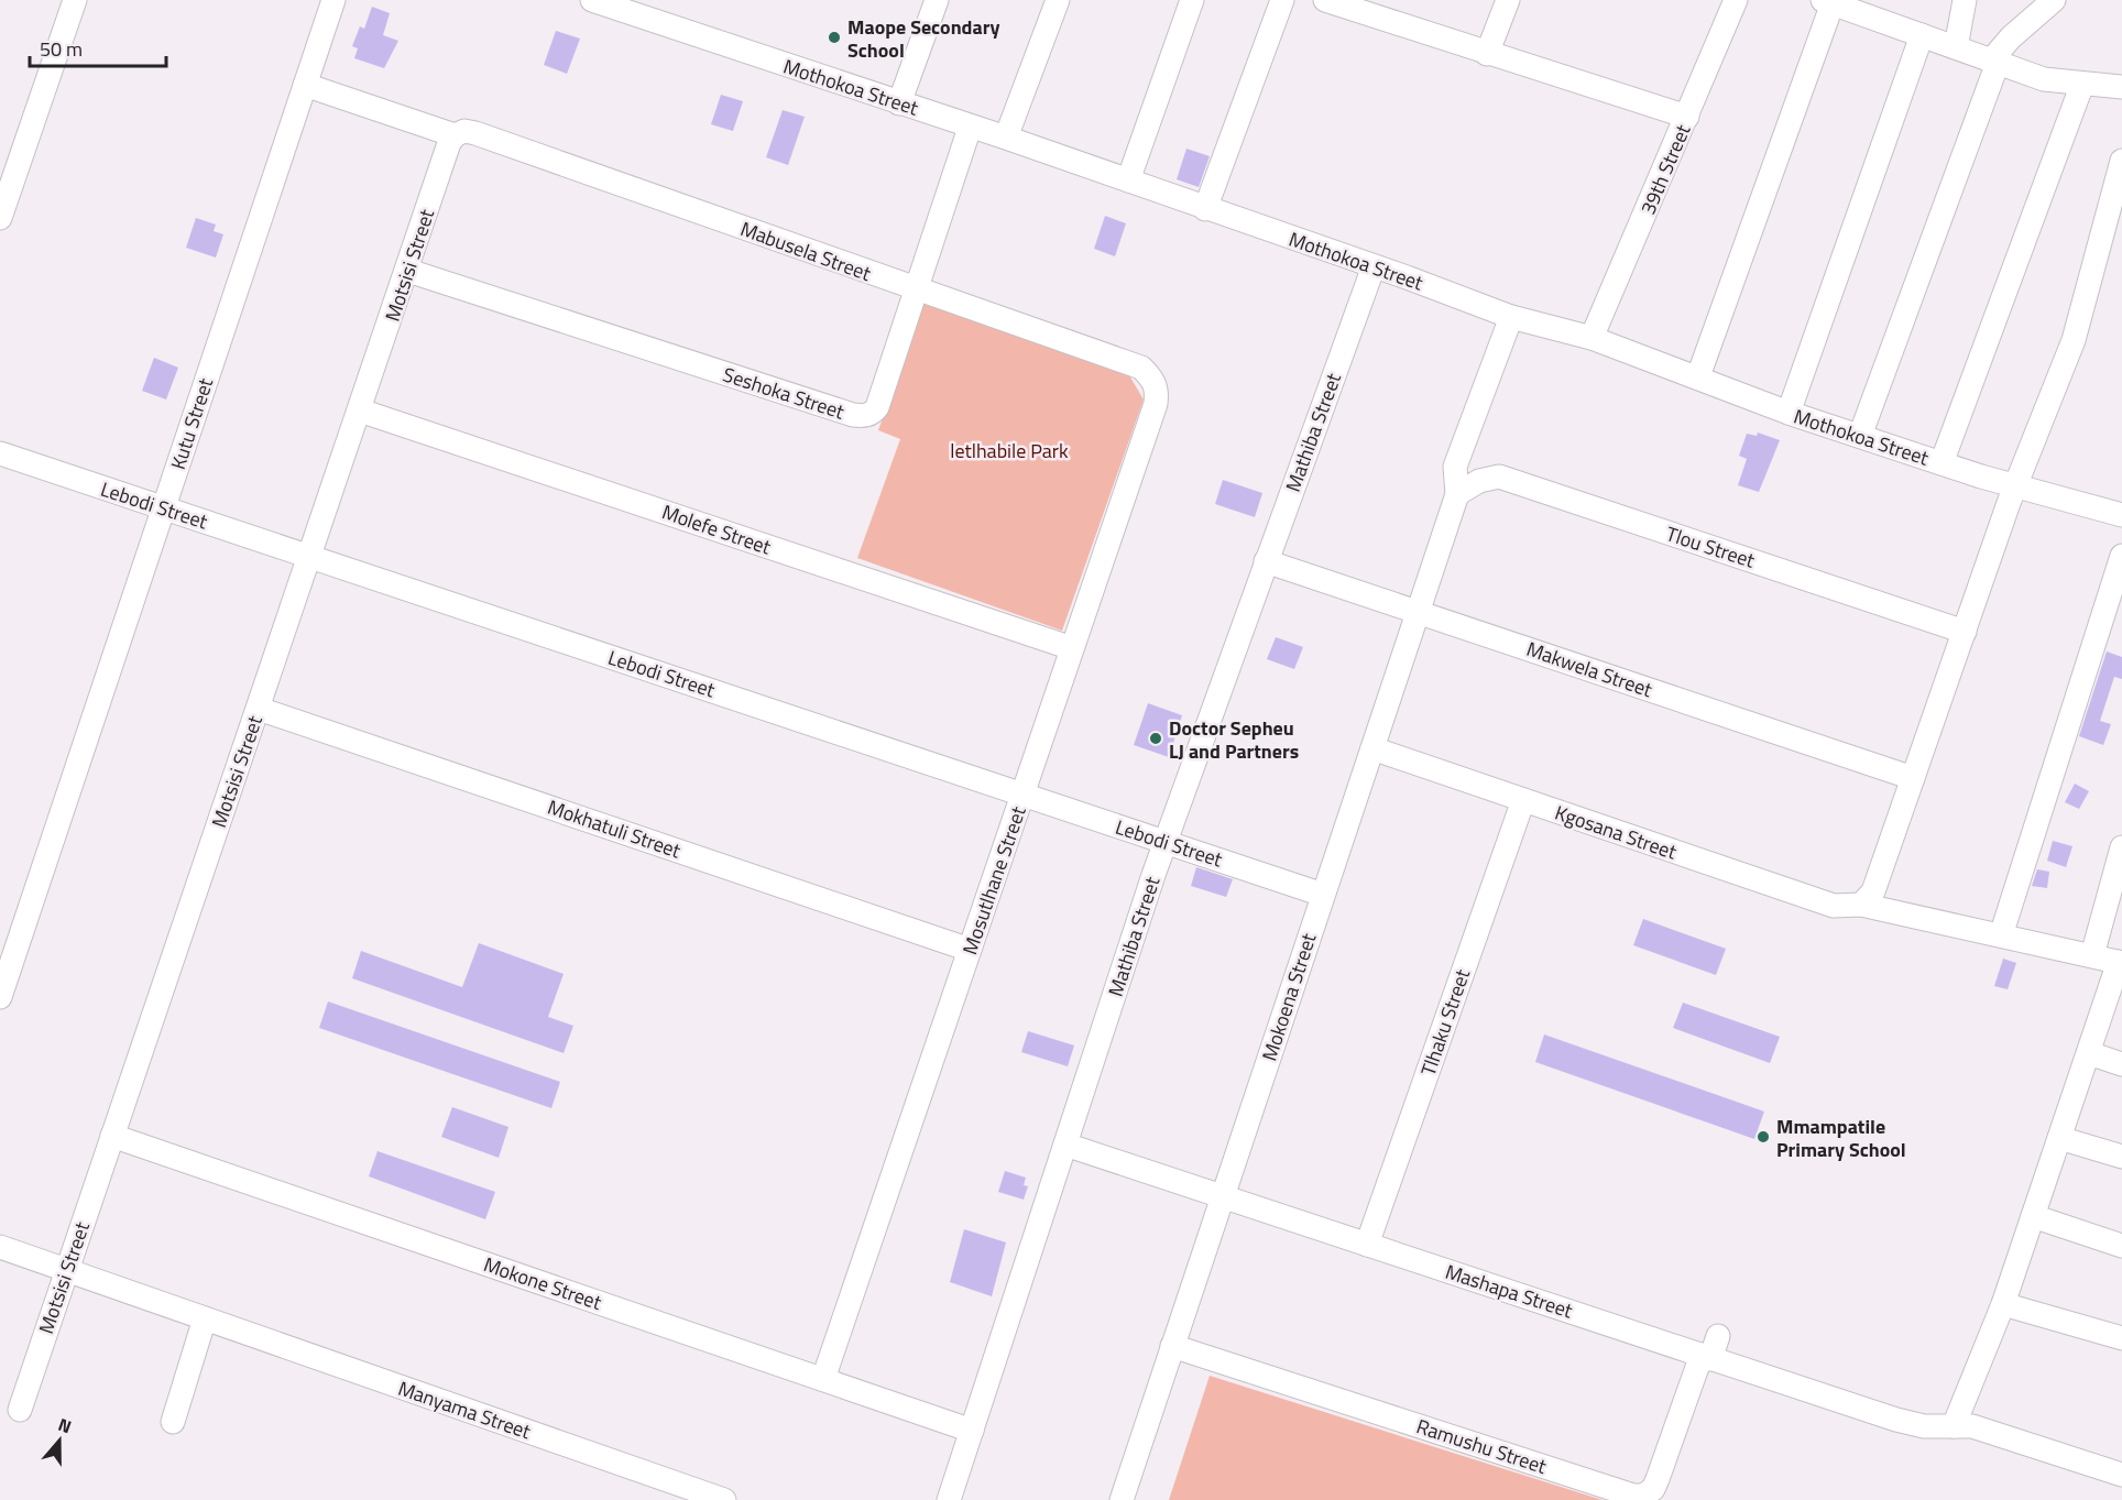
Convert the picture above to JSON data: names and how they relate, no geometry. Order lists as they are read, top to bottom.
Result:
{
  "streets": {
    "street": [
      "Mothokoa Street",
      "39th Street",
      "Mabusela Street",
      "Motsisi Street",
      "Seshoka Street",
      "Kutu Street",
      "Mathiba Street",
      "Lebodi Street",
      "Molefe Street",
      "Tlou Street",
      "Makwela Street",
      "Mokhatuli Street",
      "Kgosana Street",
      "Mosutlhane Street",
      "Mokoena Street",
      "Tlhaku Street",
      "Mokone Street",
      "Mashapa Street",
      "Manyama Street",
      "Ramushu Street"
    ]
  },
  "crossings": [
    ["Mothokoa Street", "39th Street"],
    ["Mothokoa Street", "Seshoka Street"],
    ["Mothokoa Street", "Mathiba Street"],
    ["Mothokoa Street", "Mokoena Street"],
    ["Mabusela Street", "Motsisi Street"],
    ["Mabusela Street", "Seshoka Street"],
    ["Mabusela Street", "Kutu Street"],
    ["Mabusela Street", "Mosutlhane Street"],
    ["Motsisi Street", "Seshoka Street"],
    ["Motsisi Street", "Lebodi Street"],
    ["Motsisi Street", "Molefe Street"],
    ["Motsisi Street", "Mokhatuli Street"],
    ["Motsisi Street", "Mokone Street"],
    ["Motsisi Street", "Manyama Street"],
    ["Kutu Street", "Lebodi Street"],
    ["Mathiba Street", "Lebodi Street"],
    ["Mathiba Street", "Makwela Street"],
    ["Mathiba Street", "Mokone Street"],
    ["Mathiba Street", "Mashapa Street"],
    ["Lebodi Street", "Mosutlhane Street"],
    ["Lebodi Street", "Mokoena Street"],
    ["Molefe Street", "Mosutlhane Street"],
    ["Tlou Street", "Mokoena Street"],
    ["Makwela Street", "Mokoena Street"],
    ["Mokhatuli Street", "Mosutlhane Street"],
    ["Kgosana Street", "Mokoena Street"],
    ["Kgosana Street", "Tlhaku Street"],
    ["Mosutlhane Street", "Mokone Street"],
    ["Mokoena Street", "Mashapa Street"],
    ["Mokoena Street", "Ramushu Street"],
    ["Tlhaku Street", "Mashapa Street"],
    ["Mashapa Street", "Ramushu Street"]
  ],
  "parks": ["letlhabile Park"],
  "places": ["Maope Secondary School", "Doctor Sepheu LJ and Partners", "Mmampatile Primary School"],
  "scale_bar": "50 m",
  "north": "top"
}
